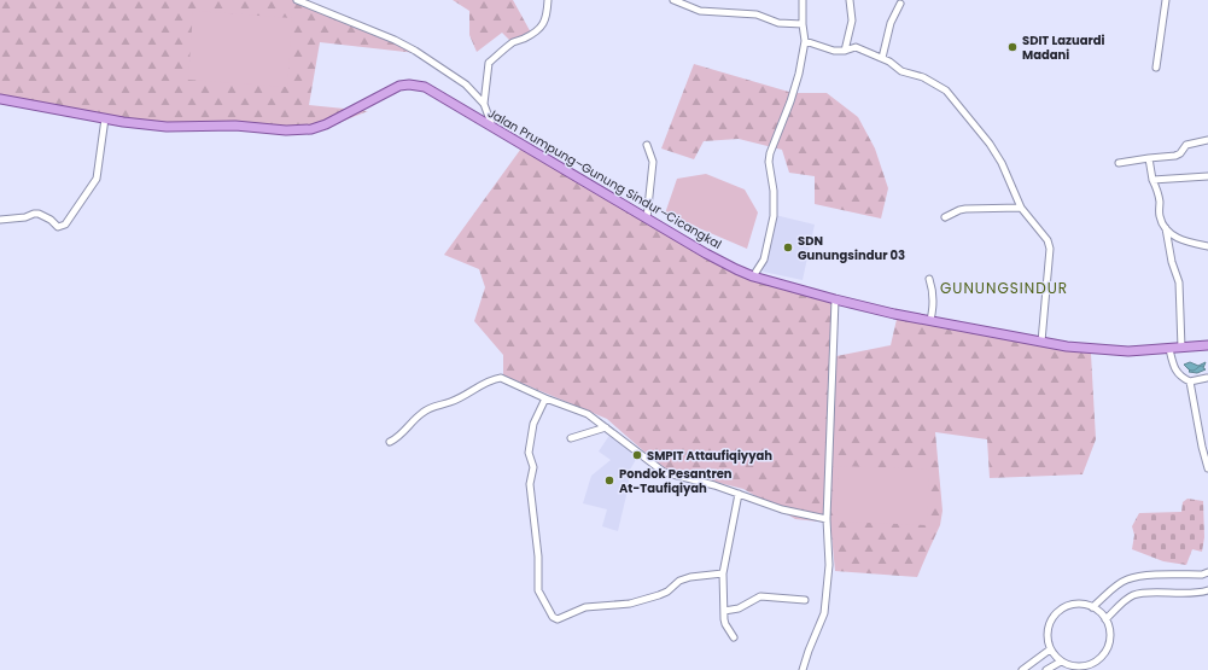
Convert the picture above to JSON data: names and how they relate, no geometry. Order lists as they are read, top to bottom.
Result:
{
  "streets": {
    "main road": ["Jalan Prumpung–Gunung Sindur–Cicangkal"]
  },
  "districts": ["GUNUNGSINDUR"],
  "places": [
    "SDIT Lazuardi Madani",
    "SDN Gunungsindur 03",
    "SMPIT Attaufiqiyyah",
    "Pondok Pesantren At-Taufiqiyah"
  ]
}
